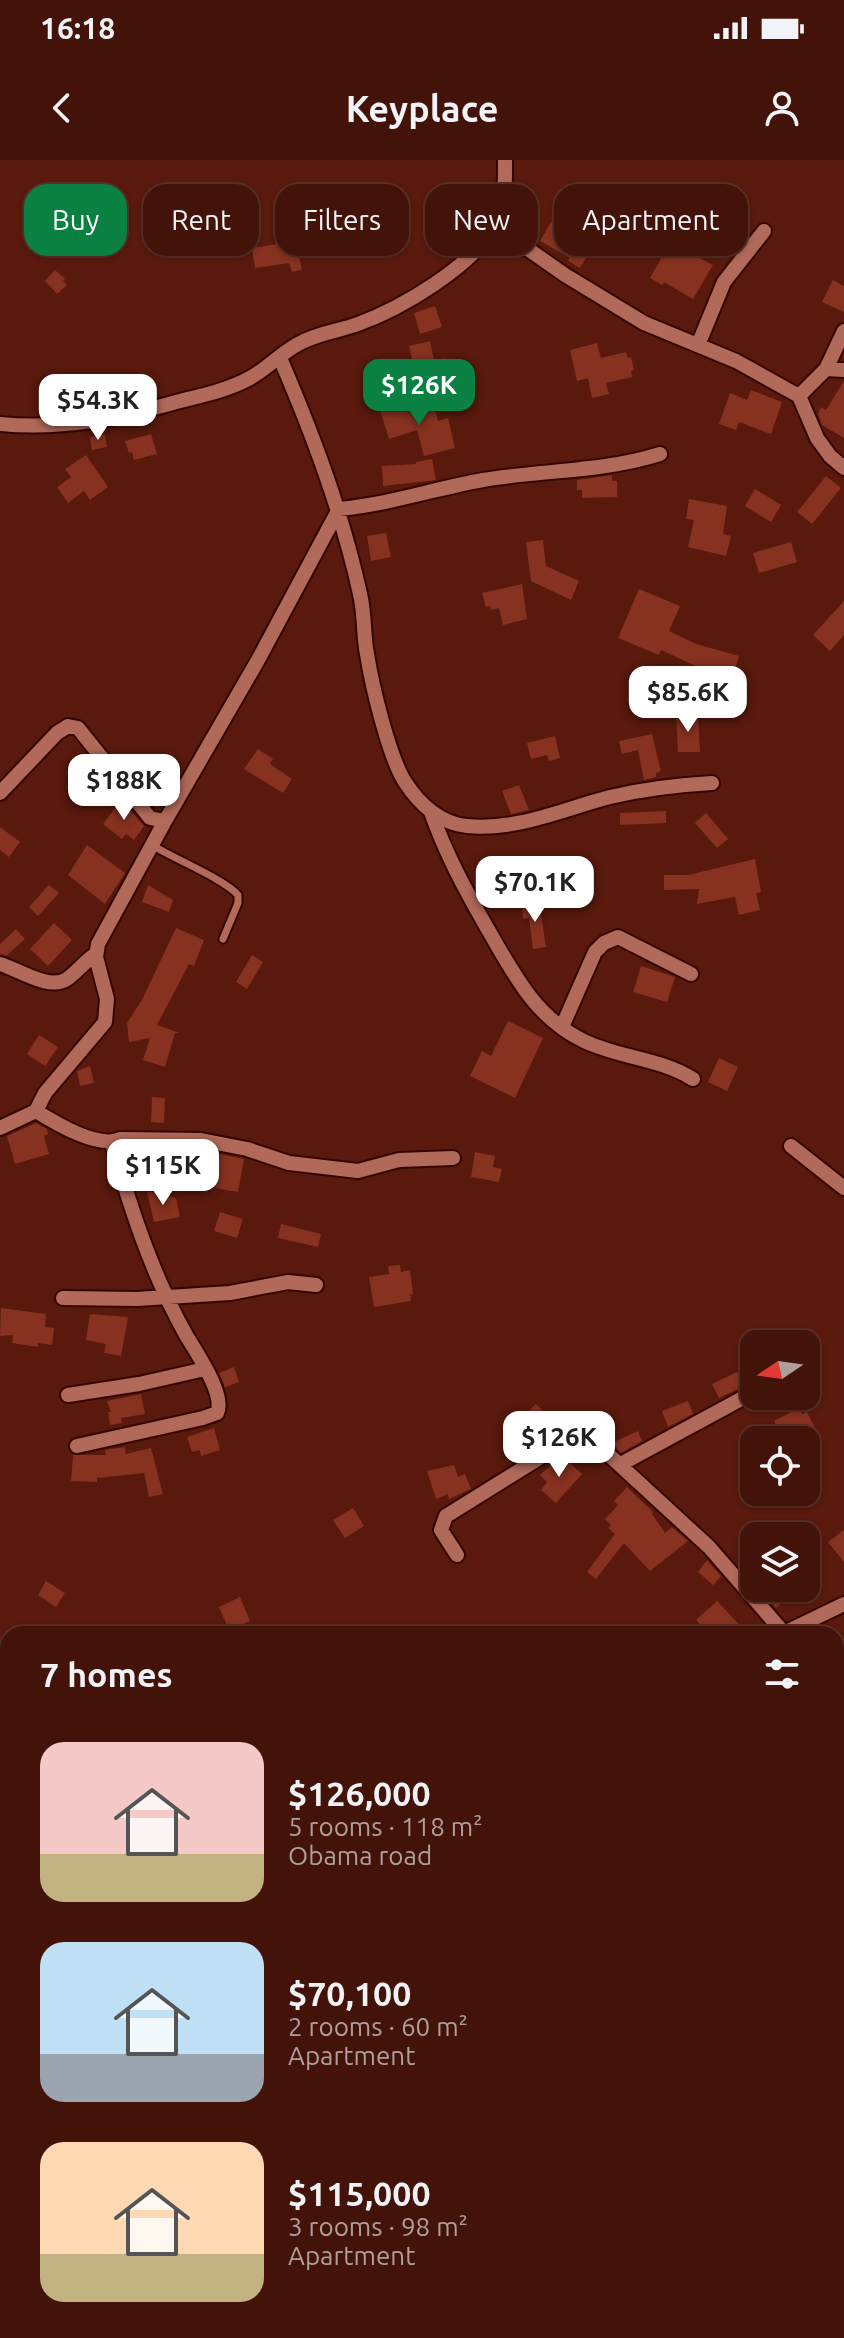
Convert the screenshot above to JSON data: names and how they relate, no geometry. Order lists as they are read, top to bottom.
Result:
{
  "north": "left",
  "page": {
    "status": "16:18",
    "header": "Keyplace",
    "chip": [
      "Buy",
      "Rent",
      "Filters",
      "New",
      "Apartment"
    ],
    "price": [
      "$126K",
      "$54.3K",
      "$85.6K",
      "$188K",
      "$70.1K",
      "$115K",
      "$126K"
    ],
    "heading": "7 homes",
    "list": [
      {
        "name": "$126,000",
        "note": "5 rooms · 118 m² · Obama road"
      },
      {
        "name": "$70,100",
        "note": "2 rooms · 60 m² · Apartment"
      },
      {
        "name": "$115,000",
        "note": "3 rooms · 98 m² · Apartment"
      }
    ]
  }
}
